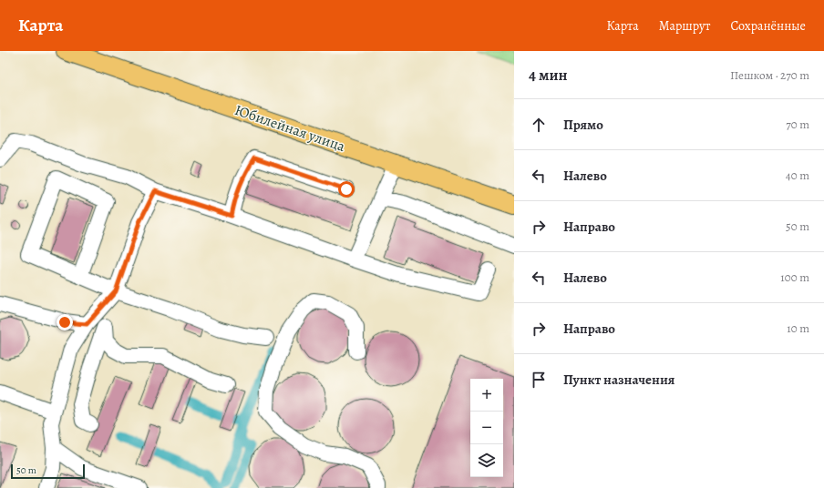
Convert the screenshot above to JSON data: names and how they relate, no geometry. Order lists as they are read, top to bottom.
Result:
{
  "streets": {
    "main road": ["Юбилейная улица"]
  },
  "scale_bar": "50 m",
  "page": {
    "header": "Карта",
    "nav": ["Карта", "Маршрут", "Сохранённые"],
    "heading": ["4 мин", "Пешком · 270 m"],
    "list": [
      ["Прямо", "70 m"],
      ["Налево", "40 m"],
      ["Направо", "50 m"],
      ["Налево", "100 m"],
      ["Направо", "10 m"],
      "Пункт назначения"
    ],
    "map_buttons": ["+", "−"],
    "scale": "50 m"
  }
}
